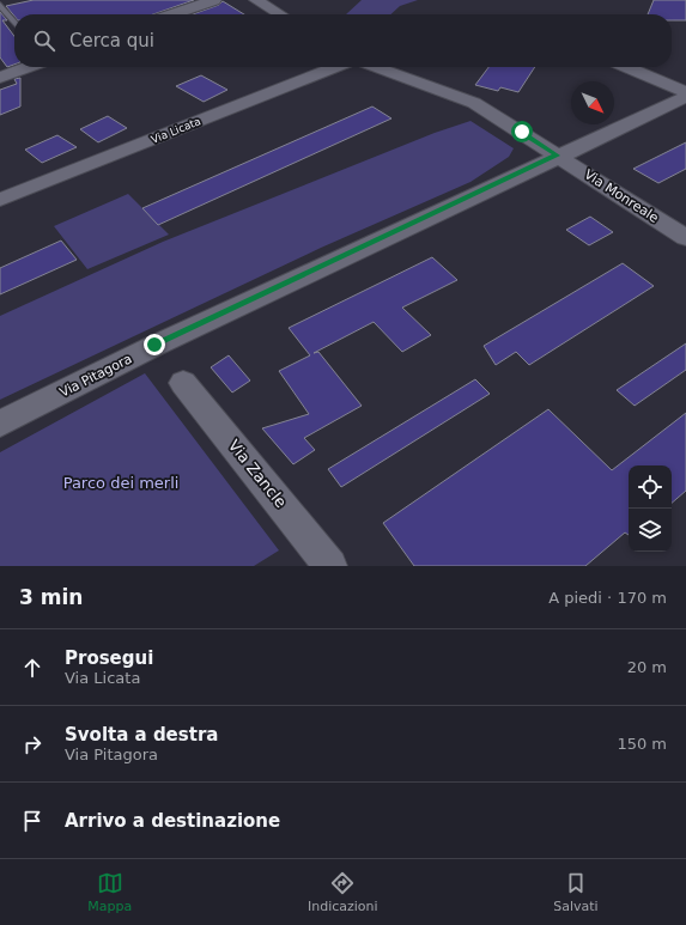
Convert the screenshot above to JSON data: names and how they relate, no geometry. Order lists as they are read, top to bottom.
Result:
{
  "streets": {
    "street": [
      "Via Licata",
      "Via Monreale",
      "Via Pitagora",
      "Via Zancle"
    ]
  },
  "crossings": [
    ["Via Monreale", "Via Pitagora"]
  ],
  "parks": ["Parco dei merli"],
  "north": "bottom right",
  "page": {
    "search": "Cerca qui",
    "heading": ["3 min", "A piedi · 170 m"],
    "list": [
      ["Prosegui", "Via Licata", "20 m"],
      ["Svolta a destra", "Via Pitagora", "150 m"],
      "Arrivo a destinazione"
    ],
    "nav": ["Mappa", "Indicazioni", "Salvati"]
  }
}
